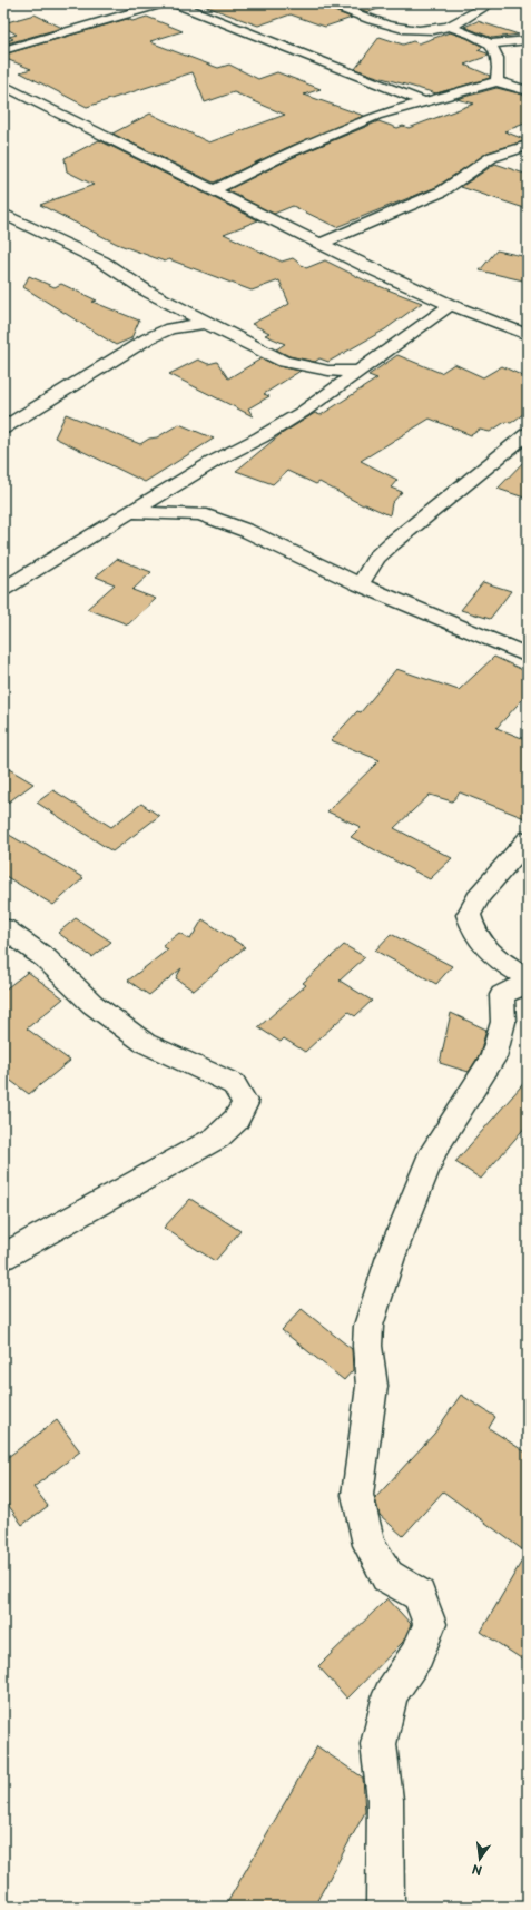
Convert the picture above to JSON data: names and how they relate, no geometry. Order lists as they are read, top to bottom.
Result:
{
  "north": "bottom"
}
